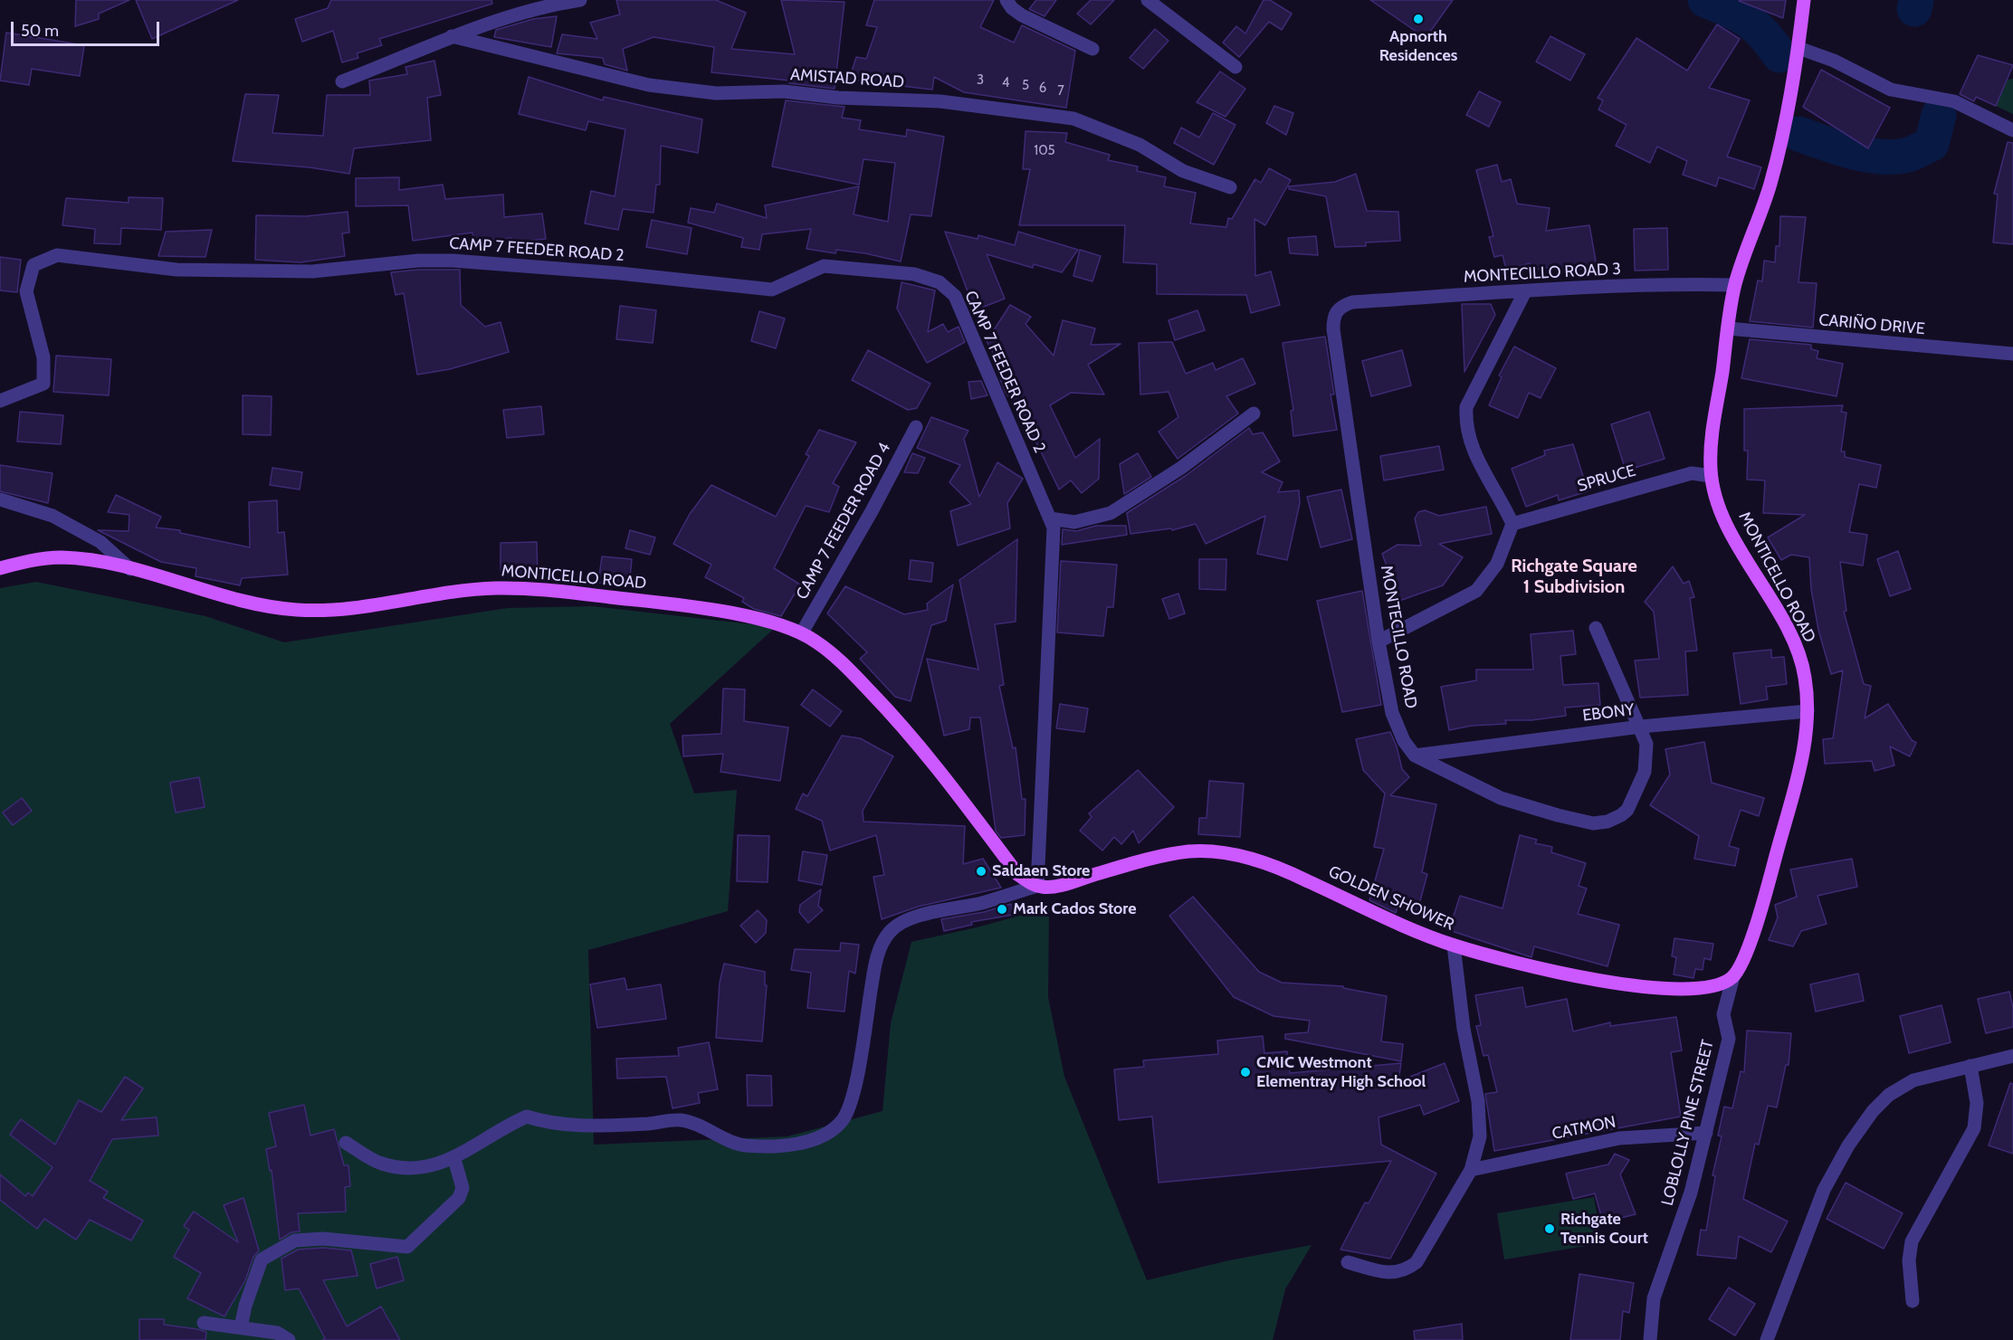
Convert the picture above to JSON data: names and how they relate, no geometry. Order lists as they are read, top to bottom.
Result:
{
  "streets": {
    "main road": ["MONTICELLO ROAD", "GOLDEN SHOWER"],
    "street": [
      "AMISTAD ROAD",
      "CAMP 7 FEEDER ROAD 2",
      "MONTECILLO ROAD 3",
      "CARIÑO DRIVE",
      "SPRUCE",
      "CAMP 7 FEEDER ROAD 4",
      "MONTECILLO ROAD",
      "EBONY",
      "LOBLOLLY PINE STREET",
      "CATMON"
    ]
  },
  "crossings": [
    ["MONTECILLO ROAD 3", "MONTICELLO ROAD"],
    ["MONTECILLO ROAD 3", "MONTECILLO ROAD"],
    ["CARIÑO DRIVE", "MONTICELLO ROAD"],
    ["SPRUCE", "MONTICELLO ROAD"],
    ["CAMP 7 FEEDER ROAD 4", "MONTICELLO ROAD"],
    ["MONTICELLO ROAD", "EBONY"],
    ["MONTICELLO ROAD", "GOLDEN SHOWER"],
    ["MONTICELLO ROAD", "LOBLOLLY PINE STREET"],
    ["MONTECILLO ROAD", "EBONY"],
    ["GOLDEN SHOWER", "LOBLOLLY PINE STREET"],
    ["LOBLOLLY PINE STREET", "CATMON"]
  ],
  "districts": ["Richgate Square 1 Subdivision"],
  "places": [
    "Apnorth Residences",
    "Saldaen Store",
    "Mark Cados Store",
    "CMIC Westmont Elementray High School",
    "Richgate Tennis Court"
  ],
  "house_numbers": [
    "3",
    "4",
    "5",
    "6",
    "7",
    "105"
  ],
  "scale_bar": "50 m"
}
